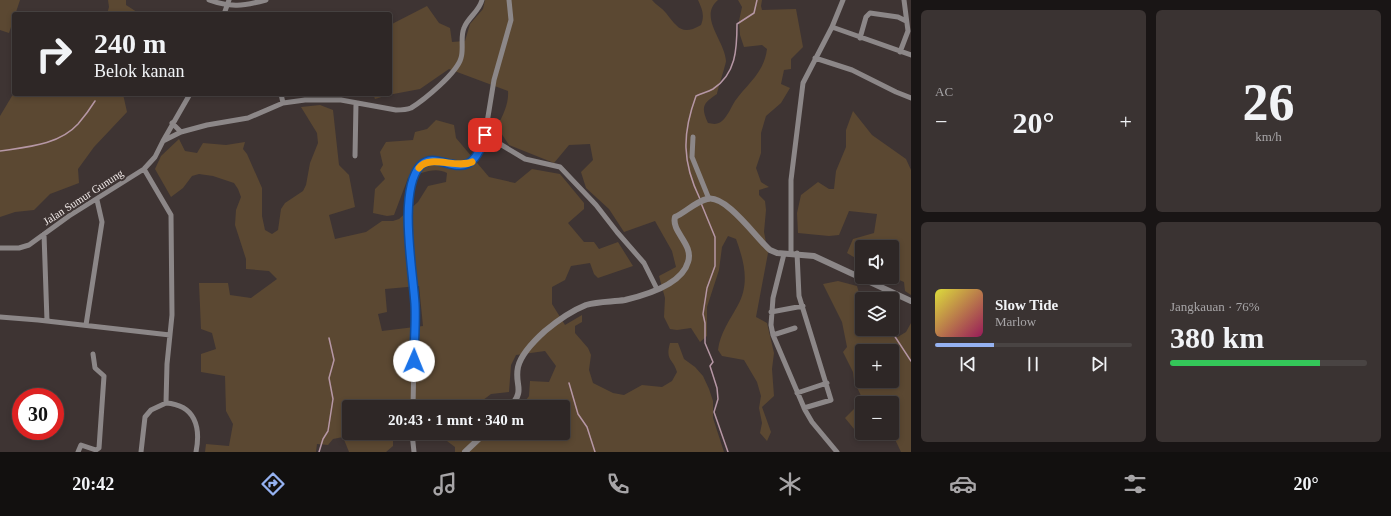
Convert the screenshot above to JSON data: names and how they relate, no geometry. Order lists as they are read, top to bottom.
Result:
{
  "streets": {
    "street": ["Jalan Sumur Gunung"]
  },
  "page": {
    "tile": [
      "AC",
      ["26", "km/h"],
      ["Jangkauan · 76%", "380 km"]
    ],
    "turn": ["240 m", "Belok kanan"],
    "heat": ["−", "20°", "+"],
    "map_buttons": ["+", "−"],
    "song": ["Slow Tide", "Marlow"],
    "limit": "30",
    "trip": "20:43 · 1 mnt · 340 m",
    "tabs": ["20:42", "20°"]
  }
}
